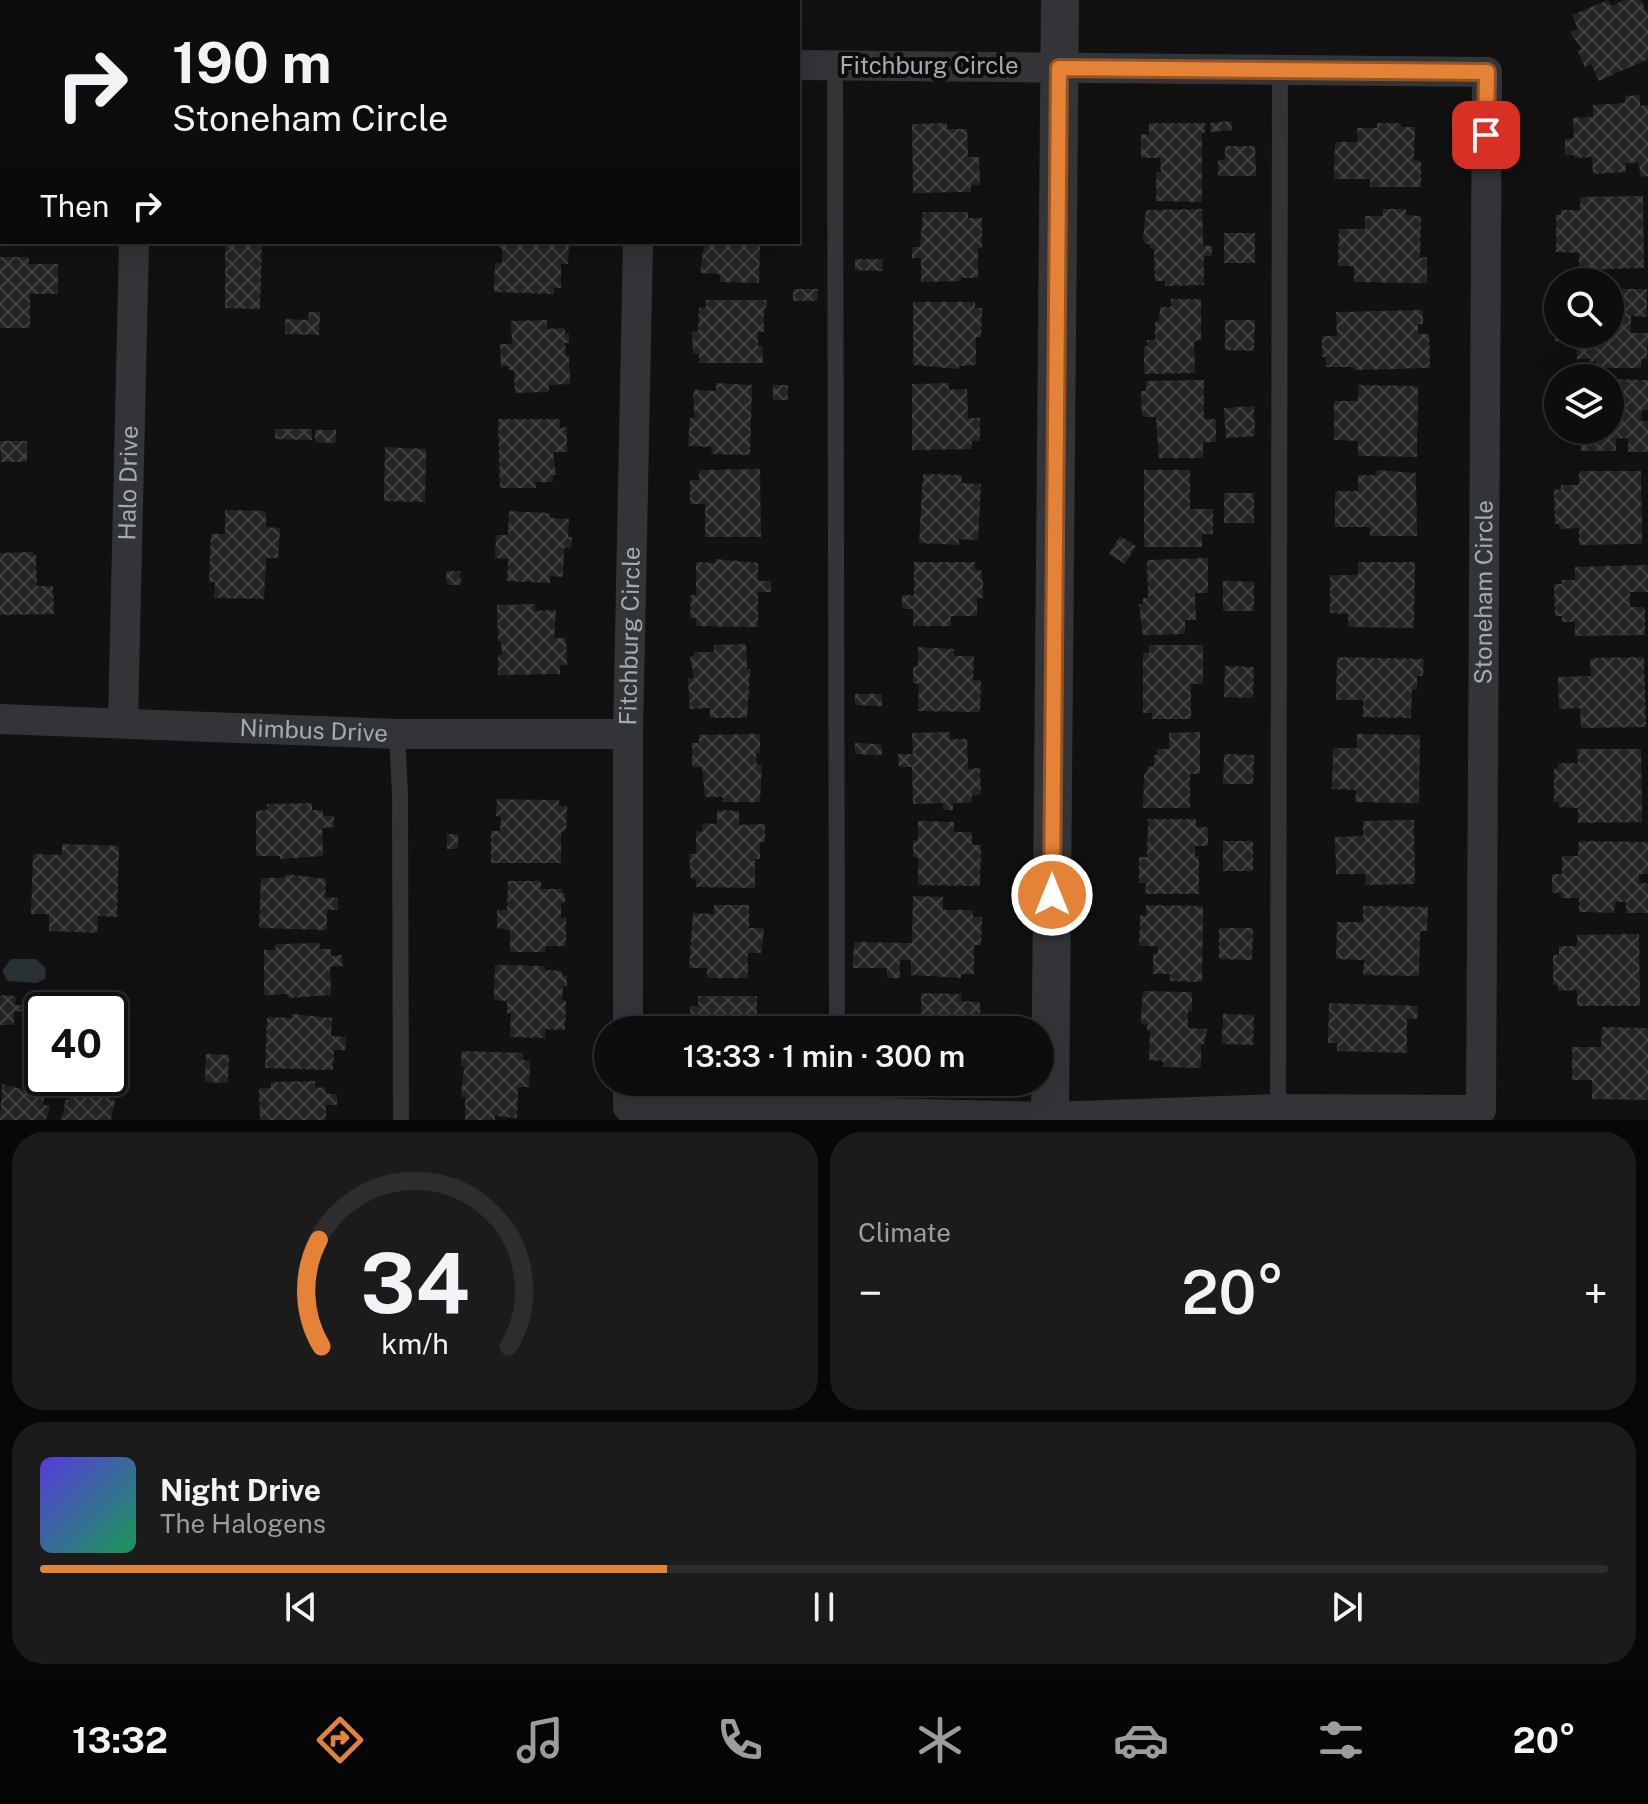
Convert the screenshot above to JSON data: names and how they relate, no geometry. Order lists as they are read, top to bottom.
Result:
{
  "streets": {
    "street": [
      "Fitchburg Circle",
      "Halo Drive",
      "Stoneham Circle",
      "Nimbus Drive"
    ]
  },
  "crossings": [
    ["Fitchburg Circle", "Stoneham Circle"],
    ["Fitchburg Circle", "Nimbus Drive"],
    ["Halo Drive", "Nimbus Drive"]
  ],
  "page": {
    "turn": ["190 m", "Stoneham Circle"],
    "then": "Then",
    "limit": "40",
    "trip": "13:33 · 1 min · 300 m",
    "tile": "Climate",
    "heat": ["−", "20°", "+"],
    "song": ["Night Drive", "The Halogens"],
    "tabs": ["13:32", "20°"],
    "gauge": ["34", "km/h"]
  }
}
